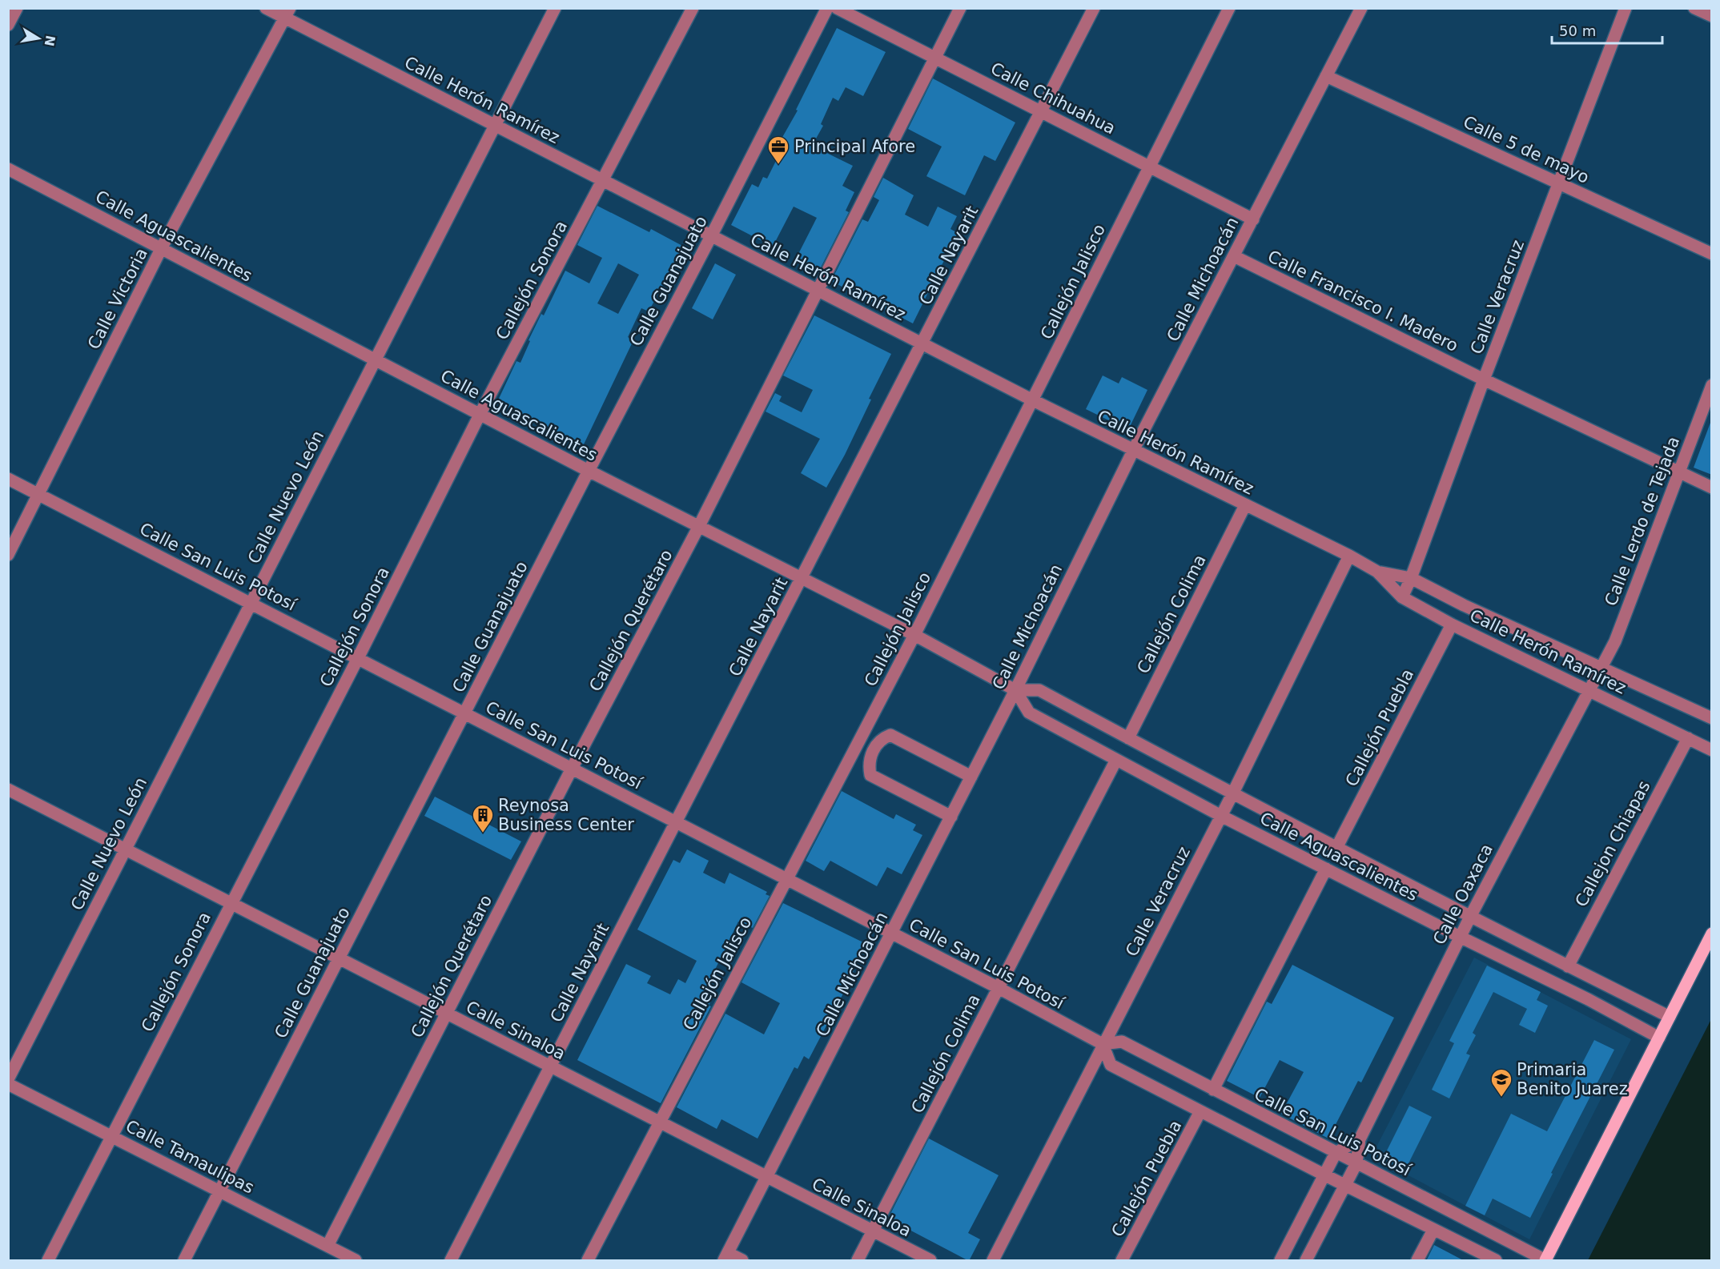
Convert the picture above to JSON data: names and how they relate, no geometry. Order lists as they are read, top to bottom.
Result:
{
  "streets": {
    "street": [
      "Calle Chihuahua",
      "Calle Herón Ramírez",
      "Calle 5 de mayo",
      "Calle Aguascalientes",
      "Calle Nayarit",
      "Calle Michoacán",
      "Callejón Sonora",
      "Calle Guanajuato",
      "Callejón Jalisco",
      "Calle Veracruz",
      "Calle Victoria",
      "Calle Francisco I. Madero",
      "Calle Nuevo León",
      "Calle Lerdo de Tejada",
      "Calle San Luis Potosí",
      "Callejón Colima",
      "Callejón Querétaro",
      "Callejón Puebla",
      "Callejon Chiapas",
      "Calle Oaxaca",
      "Calle Sinaloa",
      "Calle Tamaulipas"
    ]
  },
  "crossings": [
    ["Calle Chihuahua", "Calle Nayarit"],
    ["Calle Chihuahua", "Calle Michoacán"],
    ["Calle Chihuahua", "Callejón Jalisco"],
    ["Calle Chihuahua", "Callejón Querétaro"],
    ["Calle Herón Ramírez", "Calle Nayarit"],
    ["Calle Herón Ramírez", "Calle Michoacán"],
    ["Calle Herón Ramírez", "Callejón Sonora"],
    ["Calle Herón Ramírez", "Calle Guanajuato"],
    ["Calle Herón Ramírez", "Callejón Jalisco"],
    ["Calle Herón Ramírez", "Calle Veracruz"],
    ["Calle Herón Ramírez", "Calle Victoria"],
    ["Calle Herón Ramírez", "Calle Nuevo León"],
    ["Calle Herón Ramírez", "Calle Lerdo de Tejada"],
    ["Calle Herón Ramírez", "Callejón Colima"],
    ["Calle Herón Ramírez", "Callejón Querétaro"],
    ["Calle Herón Ramírez", "Callejón Puebla"],
    ["Calle Herón Ramírez", "Callejon Chiapas"],
    ["Calle Herón Ramírez", "Calle Oaxaca"],
    ["Calle 5 de mayo", "Calle Michoacán"],
    ["Calle 5 de mayo", "Calle Veracruz"],
    ["Calle Aguascalientes", "Calle Nayarit"],
    ["Calle Aguascalientes", "Calle Michoacán"],
    ["Calle Aguascalientes", "Callejón Sonora"],
    ["Calle Aguascalientes", "Calle Guanajuato"],
    ["Calle Aguascalientes", "Callejón Jalisco"],
    ["Calle Aguascalientes", "Calle Veracruz"],
    ["Calle Aguascalientes", "Calle Victoria"],
    ["Calle Aguascalientes", "Calle Nuevo León"],
    ["Calle Aguascalientes", "Callejón Colima"],
    ["Calle Aguascalientes", "Callejón Querétaro"],
    ["Calle Aguascalientes", "Callejón Puebla"],
    ["Calle Aguascalientes", "Callejon Chiapas"],
    ["Calle Aguascalientes", "Calle Oaxaca"],
    ["Calle Nayarit", "Calle San Luis Potosí"],
    ["Calle Nayarit", "Calle Sinaloa"],
    ["Calle Michoacán", "Calle Francisco I. Madero"],
    ["Calle Michoacán", "Calle San Luis Potosí"],
    ["Calle Michoacán", "Calle Sinaloa"],
    ["Callejón Sonora", "Calle San Luis Potosí"],
    ["Callejón Sonora", "Calle Sinaloa"],
    ["Callejón Sonora", "Calle Tamaulipas"],
    ["Calle Guanajuato", "Calle San Luis Potosí"],
    ["Calle Guanajuato", "Calle Sinaloa"],
    ["Calle Guanajuato", "Calle Tamaulipas"],
    ["Callejón Jalisco", "Calle San Luis Potosí"],
    ["Callejón Jalisco", "Calle Sinaloa"],
    ["Calle Veracruz", "Calle Francisco I. Madero"],
    ["Calle Veracruz", "Calle San Luis Potosí"],
    ["Calle Victoria", "Calle San Luis Potosí"],
    ["Calle Francisco I. Madero", "Calle Lerdo de Tejada"],
    ["Calle Nuevo León", "Calle San Luis Potosí"],
    ["Calle Nuevo León", "Calle Sinaloa"],
    ["Calle Lerdo de Tejada", "Calle Oaxaca"],
    ["Calle San Luis Potosí", "Callejón Colima"],
    ["Calle San Luis Potosí", "Callejón Querétaro"],
    ["Calle San Luis Potosí", "Calle Oaxaca"],
    ["Callejón Colima", "Calle Sinaloa"],
    ["Callejón Querétaro", "Calle Sinaloa"],
    ["Callejón Querétaro", "Calle Tamaulipas"]
  ],
  "places": {
    "office": ["Principal Afore"],
    "building": ["Reynosa Business Center"],
    "school or university": ["Primaria Benito Juarez"]
  },
  "scale_bar": "50 m",
  "north": "right"
}
